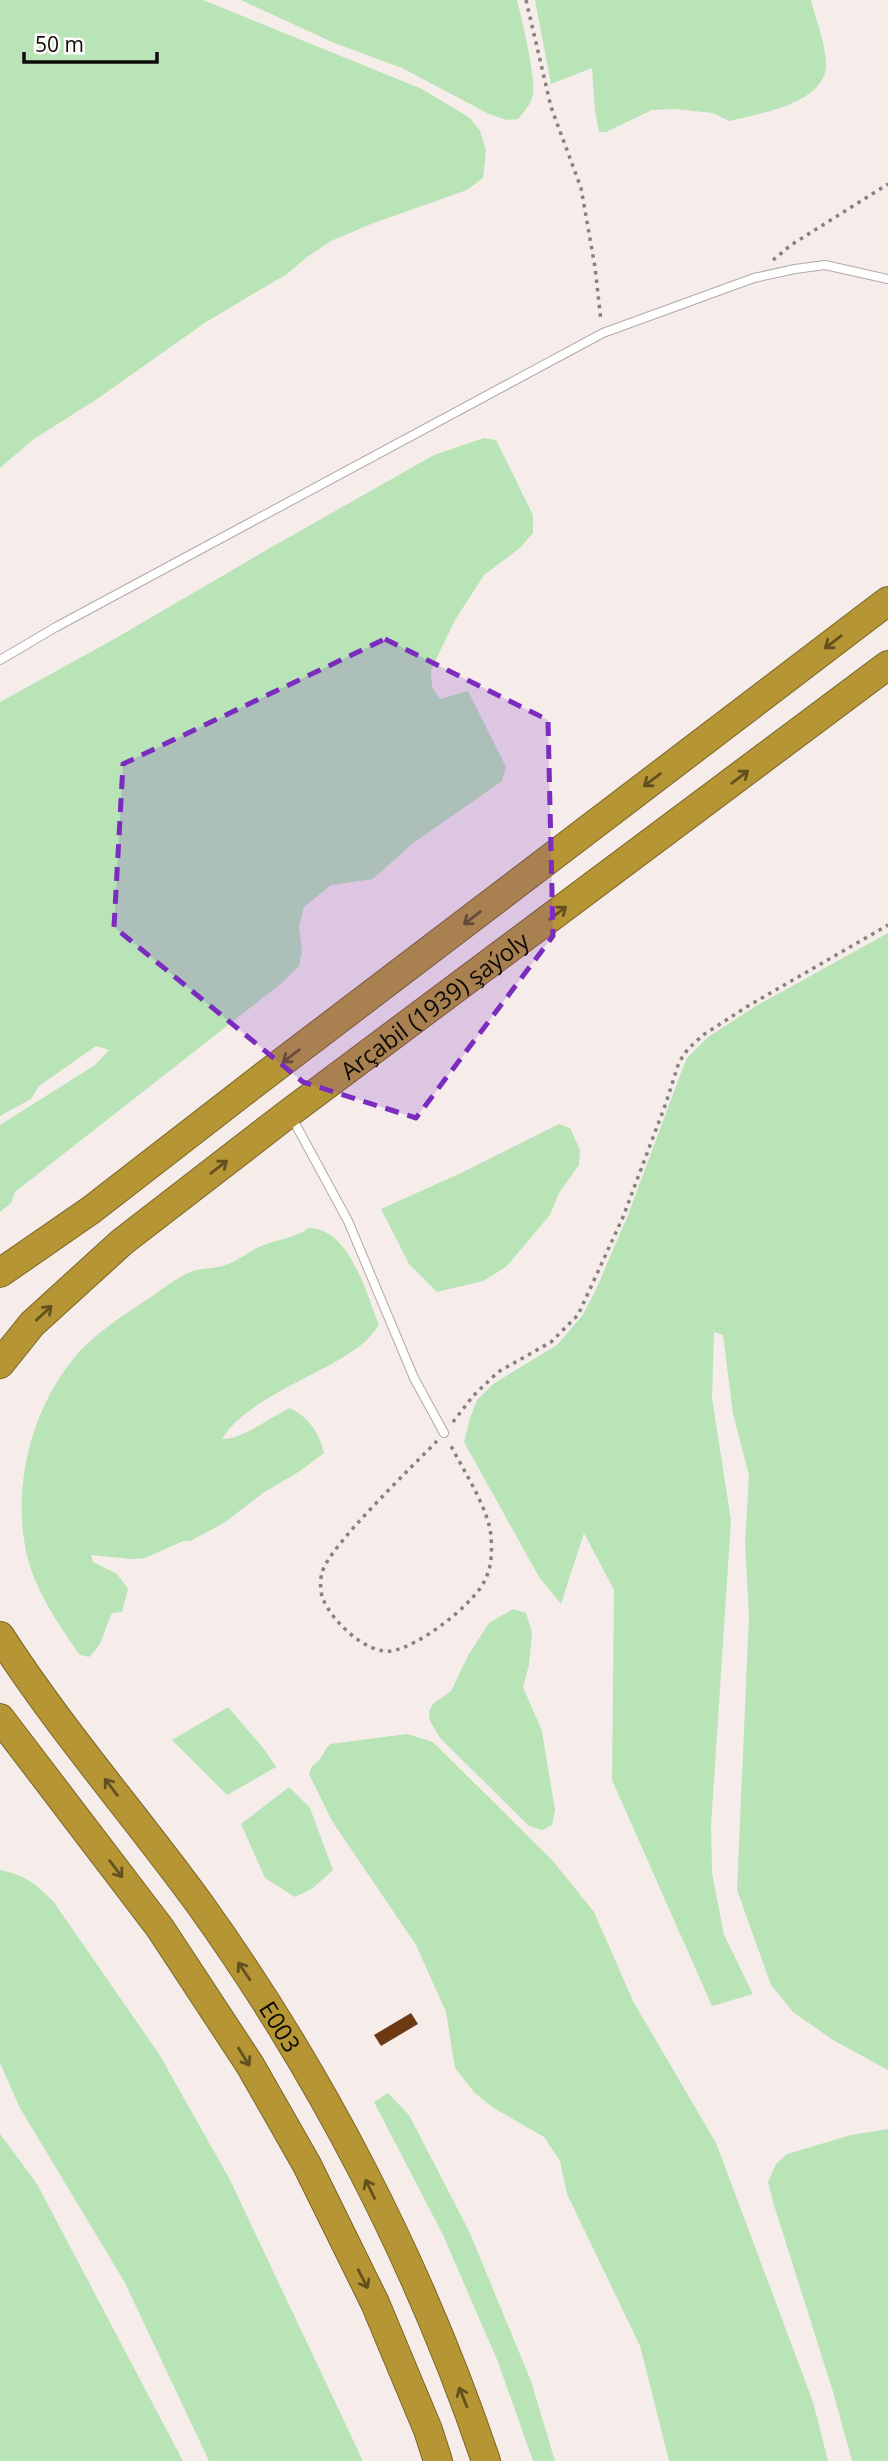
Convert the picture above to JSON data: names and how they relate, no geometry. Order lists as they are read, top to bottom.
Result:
{
  "streets": {
    "highway": ["Arçabil (1939) şaýoly", "E003"]
  },
  "scale_bar": "50 m"
}
